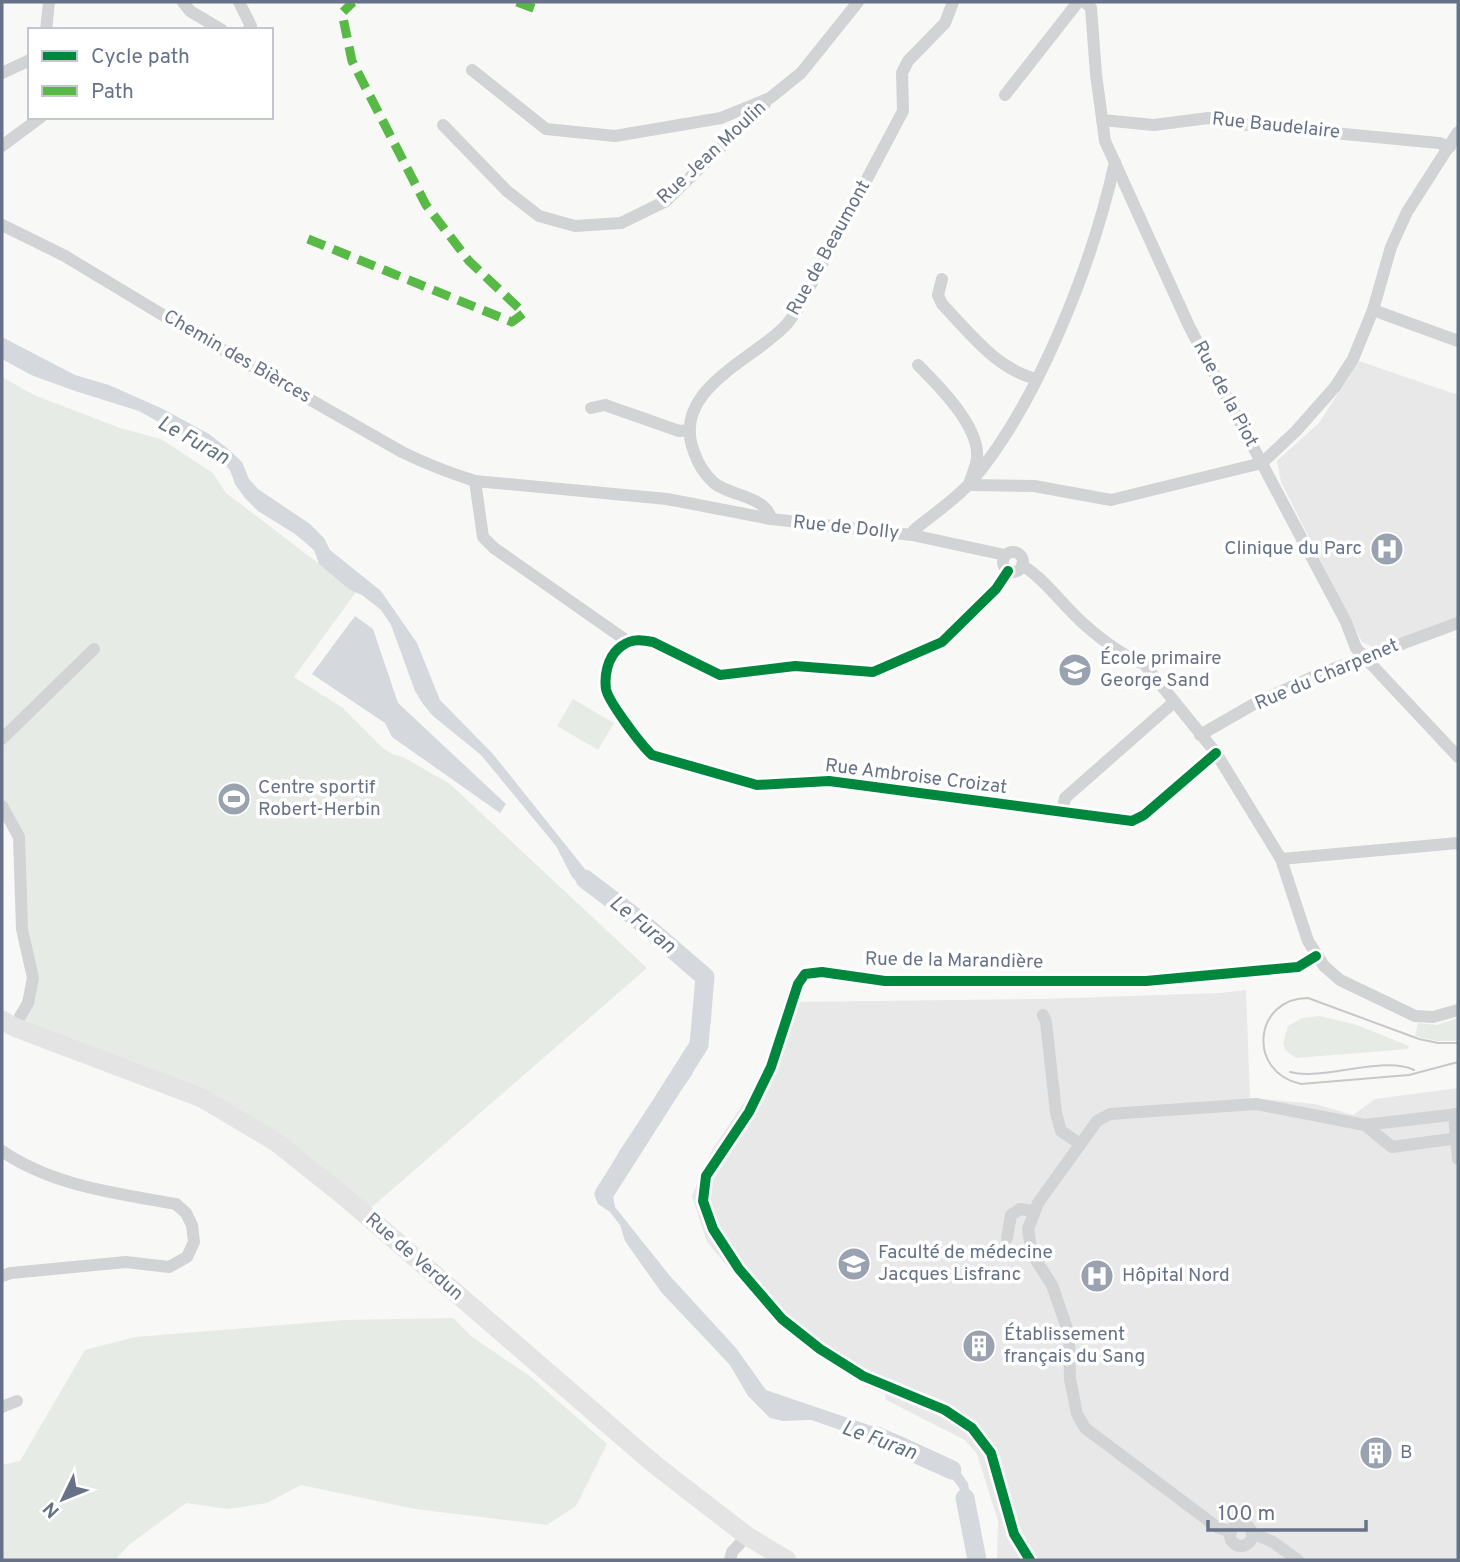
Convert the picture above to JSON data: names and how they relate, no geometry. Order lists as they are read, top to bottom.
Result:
{
  "streets": {
    "main road": ["Rue de Verdun"],
    "street": [
      "Rue Baudelaire",
      "Rue Jean Moulin",
      "Rue de Beaumont",
      "Chemin des Bièrces",
      "Rue de la Piot",
      "Rue de Dolly",
      "Rue du Charpenet",
      "Rue Ambroise Croizat",
      "Rue de la Marandière"
    ]
  },
  "crossings": [
    ["Rue Baudelaire", "Rue de la Piot"],
    ["Chemin des Bièrces", "Rue de Dolly"],
    ["Rue de la Piot", "Rue de Dolly"],
    ["Rue de la Piot", "Rue du Charpenet"]
  ],
  "water": ["Le Furan"],
  "places": {
    "hospital": ["Clinique du Parc", "Hôpital Nord"],
    "school or university": ["École primaire George Sand", "Faculté de médecine Jacques Lisfranc"],
    "sports": ["Centre sportif Robert-Herbin"],
    "building": ["Établissement français du Sang", "B"]
  },
  "legend": ["Cycle path", "Path"],
  "scale_bar": "100 m",
  "north": "bottom left"
}
